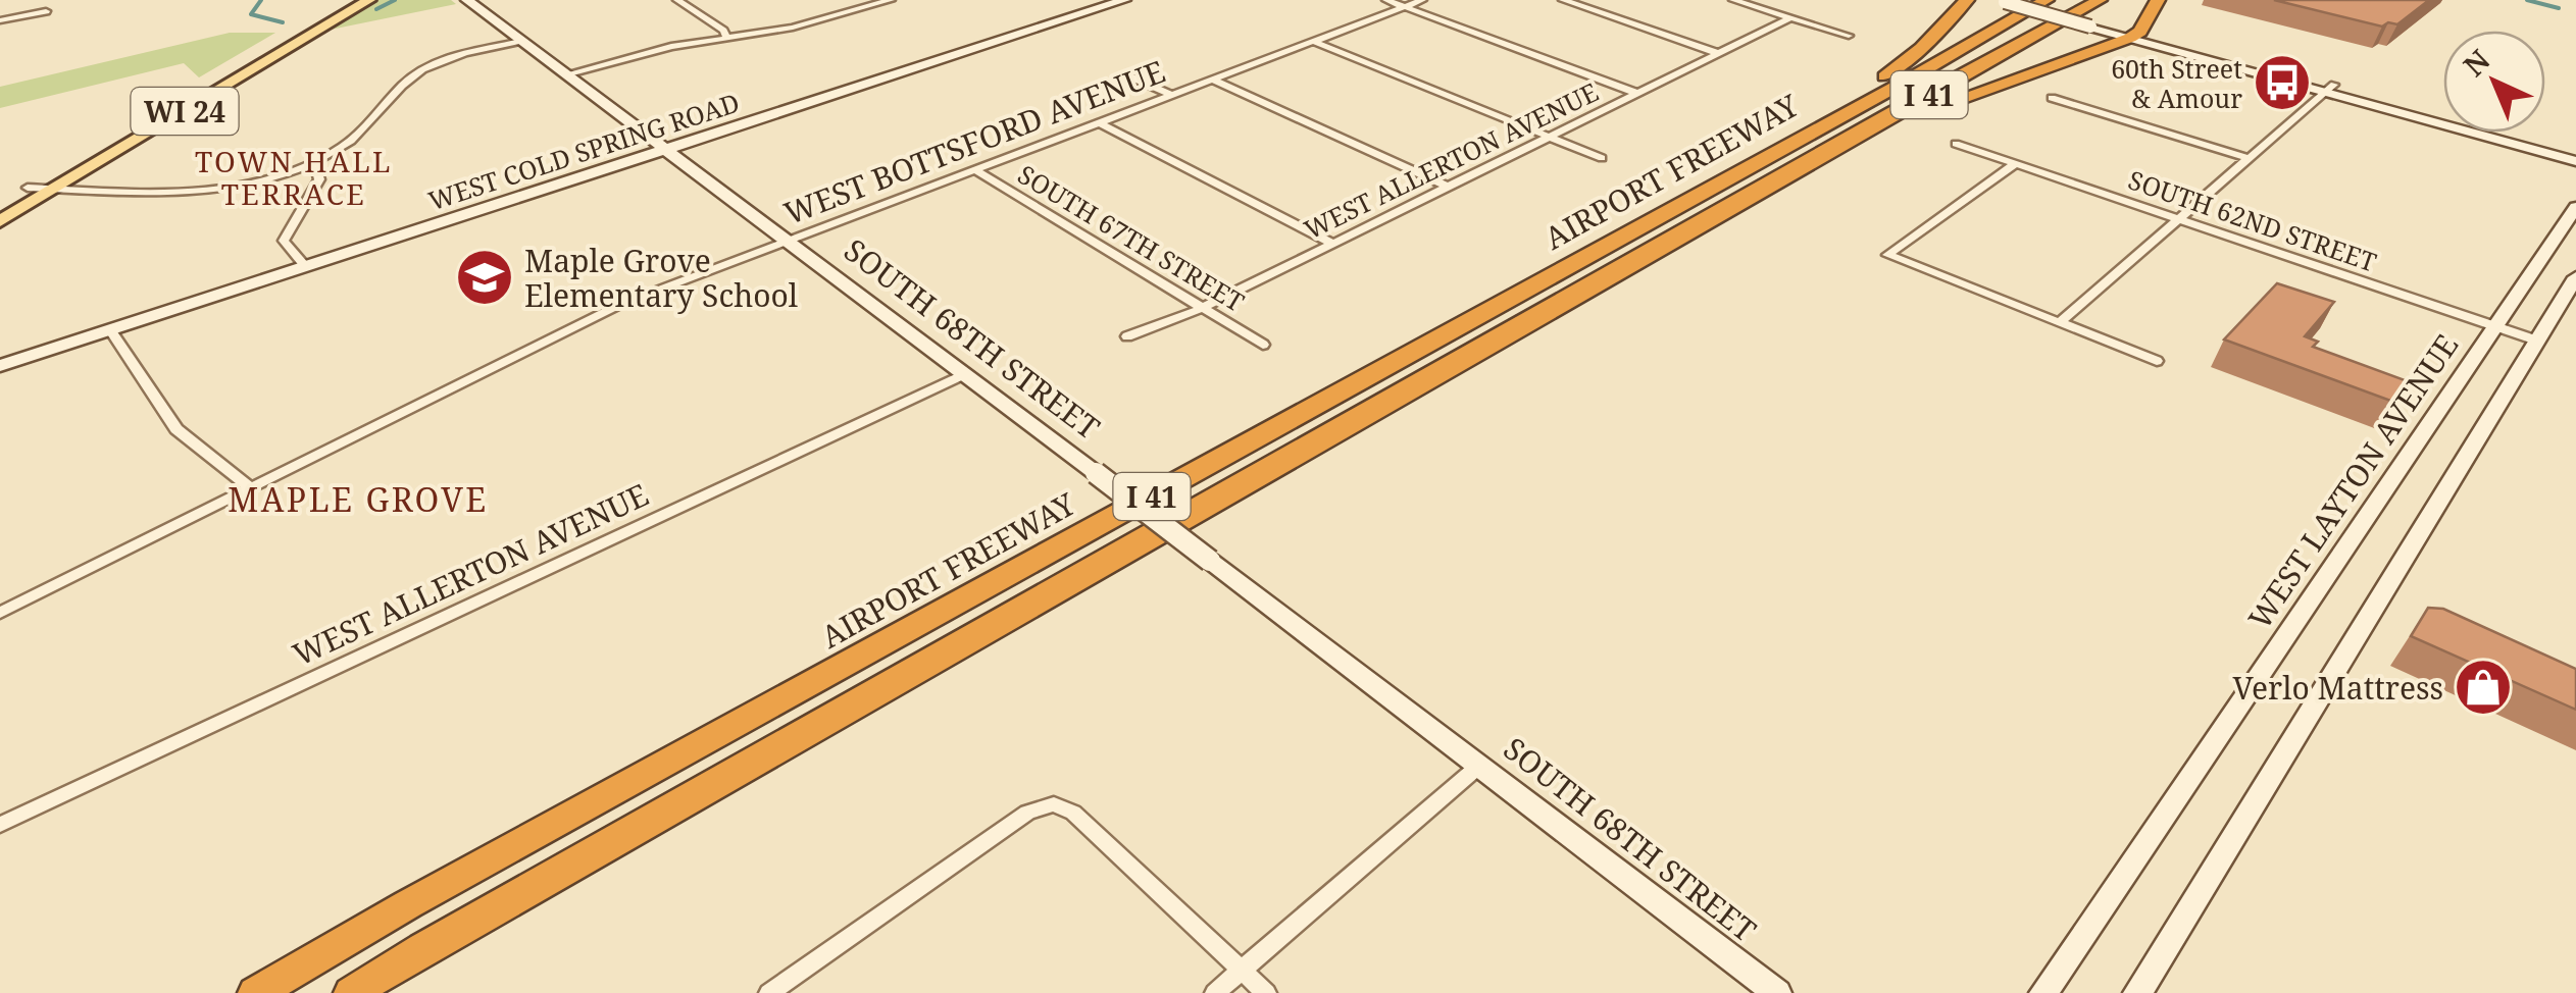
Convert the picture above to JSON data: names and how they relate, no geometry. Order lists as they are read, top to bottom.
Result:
{
  "streets": {
    "highway": ["I 41", "AIRPORT FREEWAY"],
    "main road": ["WI 24"],
    "street": [
      "WEST BOTTSFORD AVENUE",
      "WEST COLD SPRING ROAD",
      "WEST ALLERTON AVENUE",
      "SOUTH 62ND STREET",
      "SOUTH 67TH STREET",
      "SOUTH 68TH STREET",
      "WEST LAYTON AVENUE"
    ]
  },
  "crossings": [
    ["WEST BOTTSFORD AVENUE", "SOUTH 67TH STREET"],
    ["WEST BOTTSFORD AVENUE", "SOUTH 68TH STREET"],
    ["WEST COLD SPRING ROAD", "SOUTH 68TH STREET"],
    ["WEST ALLERTON AVENUE", "SOUTH 67TH STREET"],
    ["WEST ALLERTON AVENUE", "SOUTH 68TH STREET"],
    ["SOUTH 62ND STREET", "WEST LAYTON AVENUE"]
  ],
  "districts": ["TOWN HALL TERRACE", "MAPLE GROVE"],
  "places": {
    "bus stop": ["60th Street & Amour"],
    "school or university": ["Maple Grove Elementary School"],
    "shop": ["Verlo Mattress"]
  },
  "north": "top left"
}
